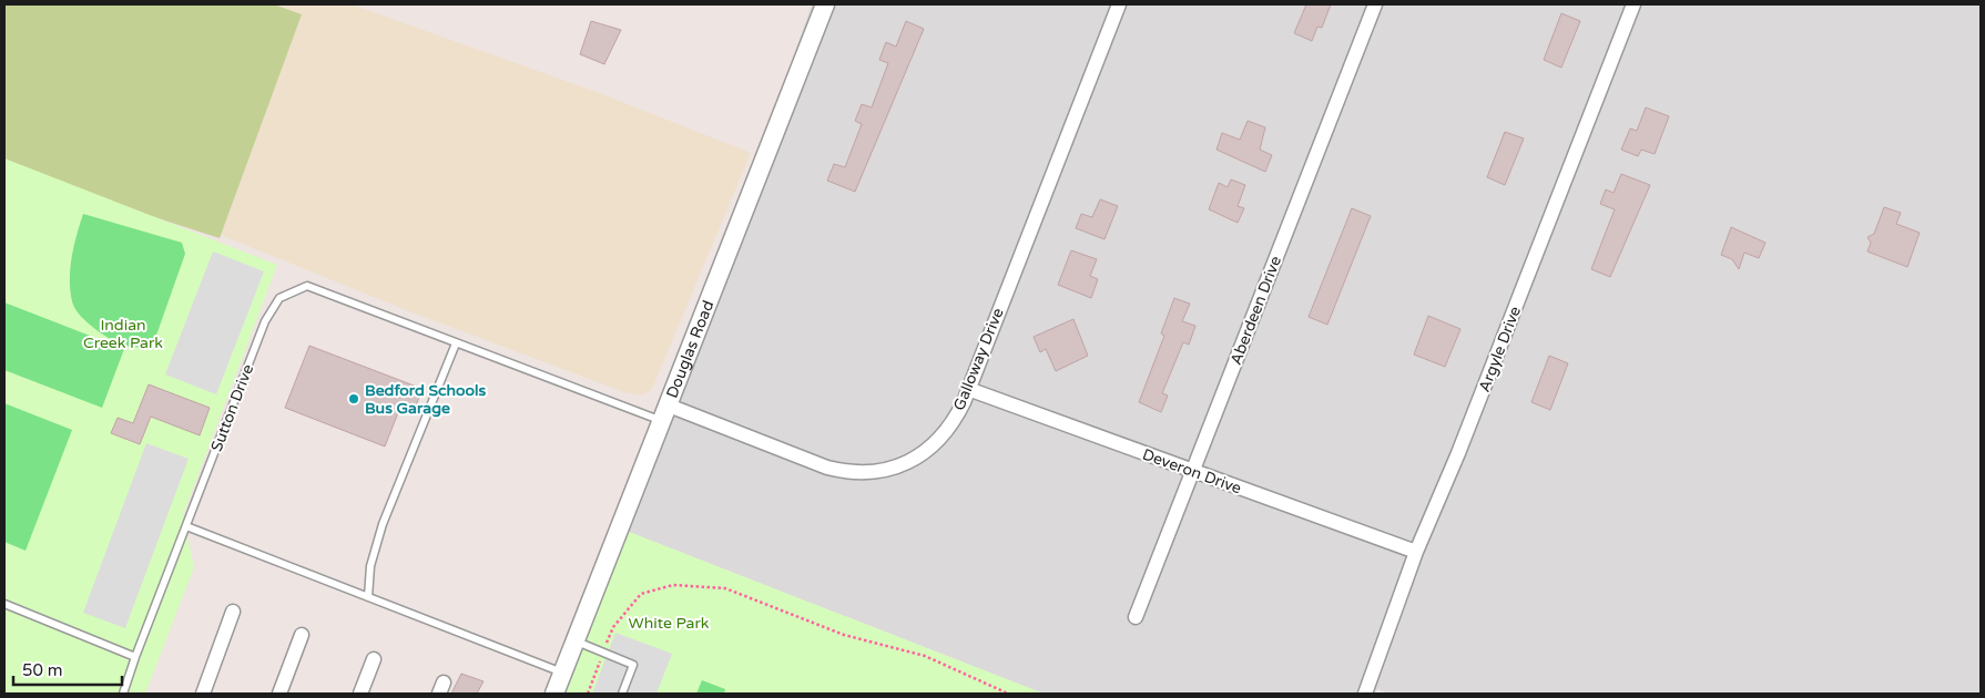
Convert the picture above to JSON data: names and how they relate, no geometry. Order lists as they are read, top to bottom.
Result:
{
  "streets": {
    "street": [
      "Aberdeen Drive",
      "Douglas Road",
      "Argyle Drive",
      "Galloway Drive",
      "Deveron Drive"
    ],
    "lane": ["Sutton Drive"]
  },
  "crossings": [
    ["Aberdeen Drive", "Deveron Drive"],
    ["Douglas Road", "Galloway Drive"],
    ["Douglas Road", "Sutton Drive"],
    ["Argyle Drive", "Deveron Drive"],
    ["Galloway Drive", "Sutton Drive"],
    ["Galloway Drive", "Deveron Drive"]
  ],
  "parks": ["Indian Creek Park", "White Park"],
  "places": ["Bedford Schools Bus Garage"],
  "scale_bar": "50 m"
}
